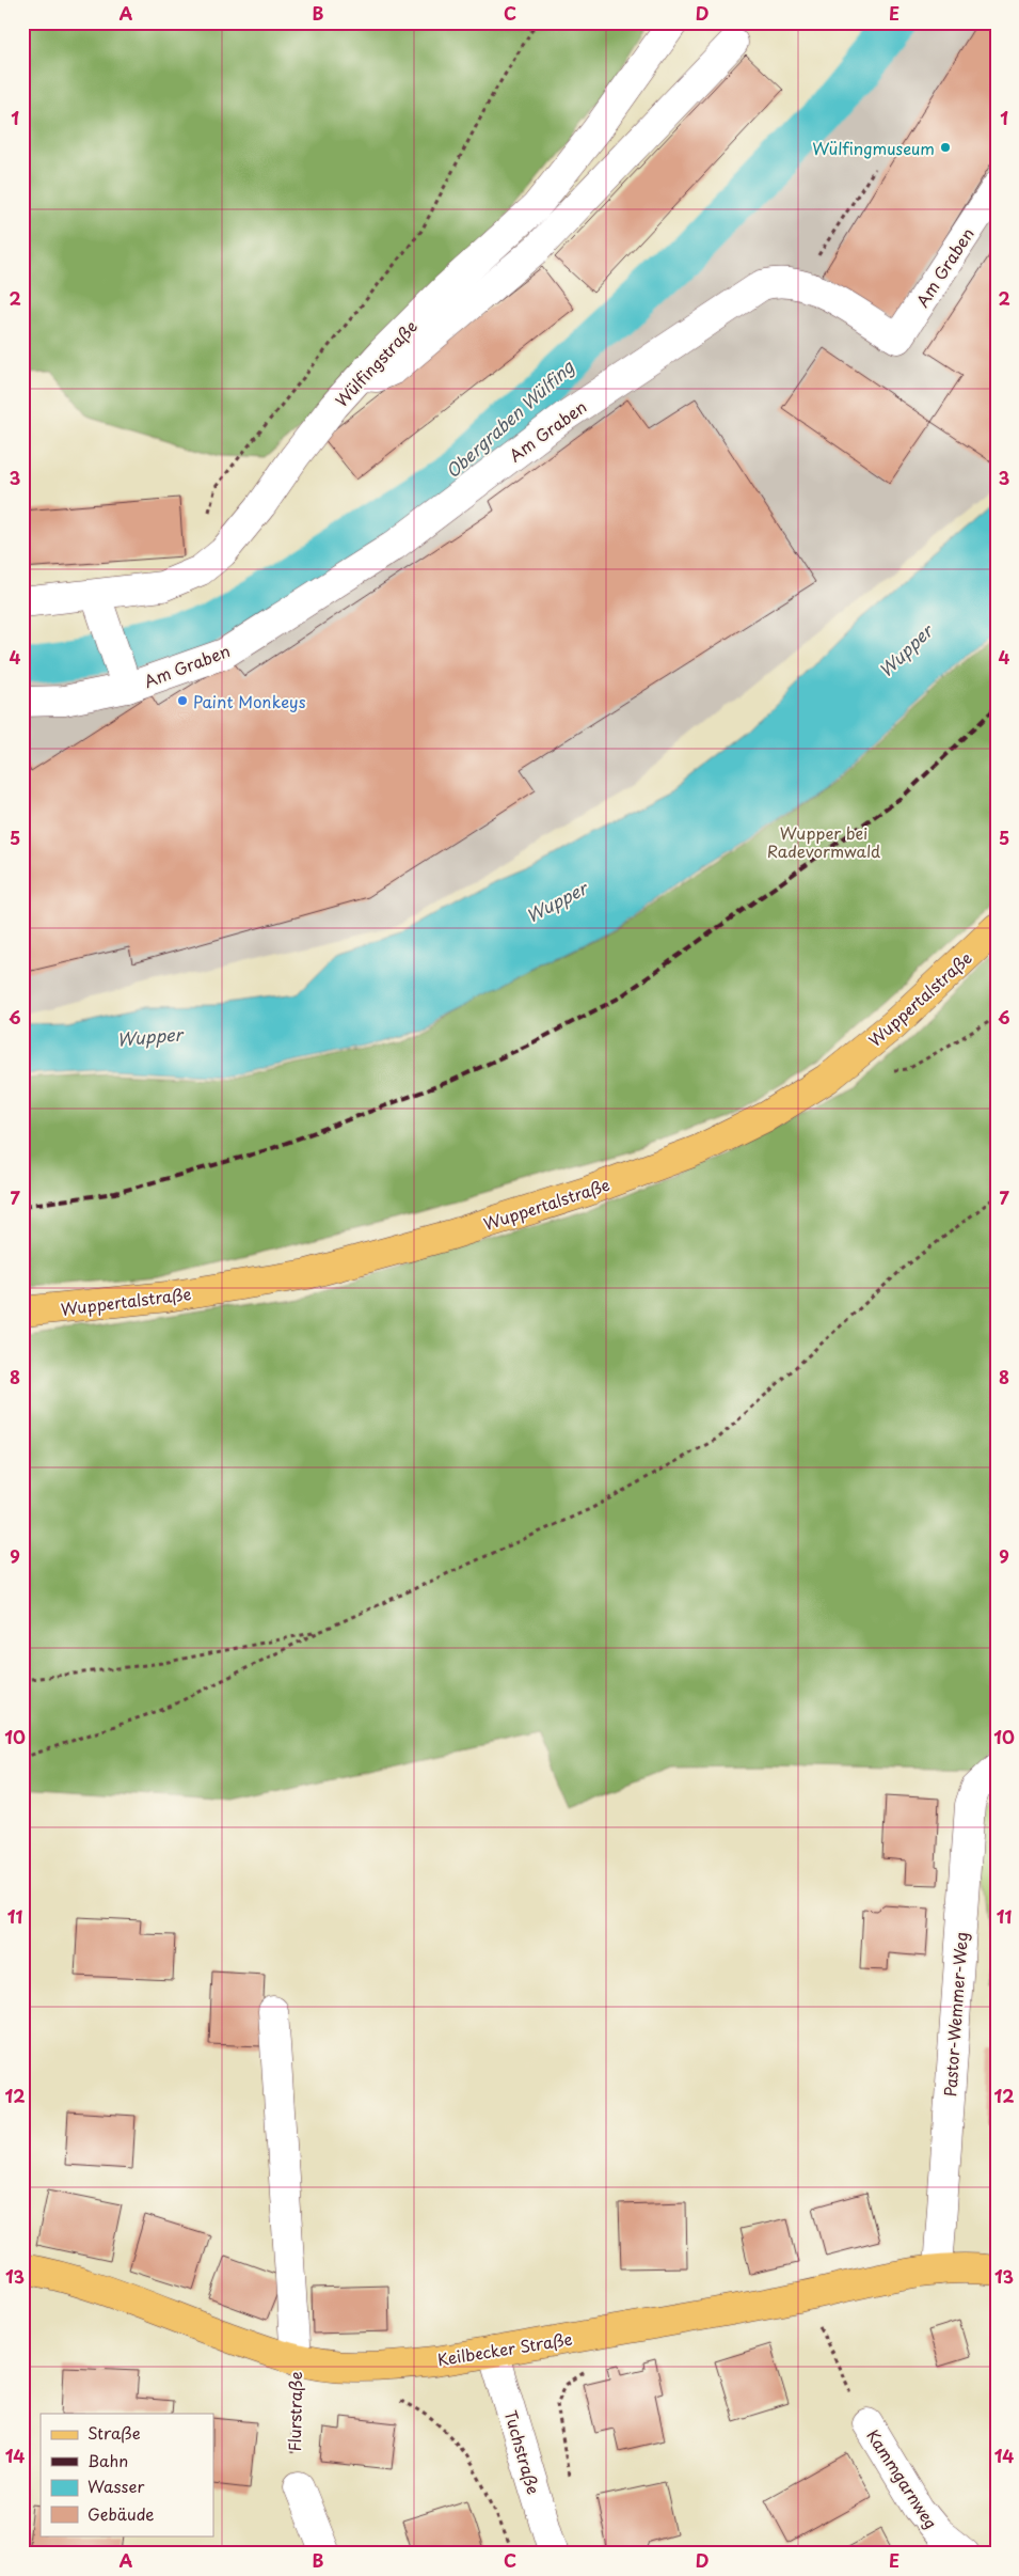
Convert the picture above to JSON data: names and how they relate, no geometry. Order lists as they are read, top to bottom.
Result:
{
  "streets": {
    "main road": ["Wuppertalstraße", "Keilbecker Straße"],
    "street": [
      "Am Graben",
      "Wülfingstraße",
      "Pastor-Wemmer-Weg",
      "Tuchstraße",
      "Kammgarnweg"
    ],
    "path": ["Flurstraße"]
  },
  "crossings": [
    ["Am Graben", "Wülfingstraße"],
    ["Pastor-Wemmer-Weg", "Keilbecker Straße"],
    ["Keilbecker Straße", "Flurstraße"],
    ["Keilbecker Straße", "Tuchstraße"]
  ],
  "water": ["Obergraben Wülfing", "Wupper"],
  "parks": ["Wupper bei Radevormwald"],
  "places": ["Wülfingmuseum", "Paint Monkeys"],
  "legend": [
    "Straße",
    "Bahn",
    "Wasser",
    "Gebäude"
  ],
  "grid": {
    "columns": [
      "A",
      "B",
      "C",
      "D",
      "E"
    ],
    "rows": [
      "1",
      "2",
      "3",
      "4",
      "5",
      "6",
      "7",
      "8",
      "9",
      "10",
      "11",
      "12",
      "13",
      "14"
    ]
  }
}
